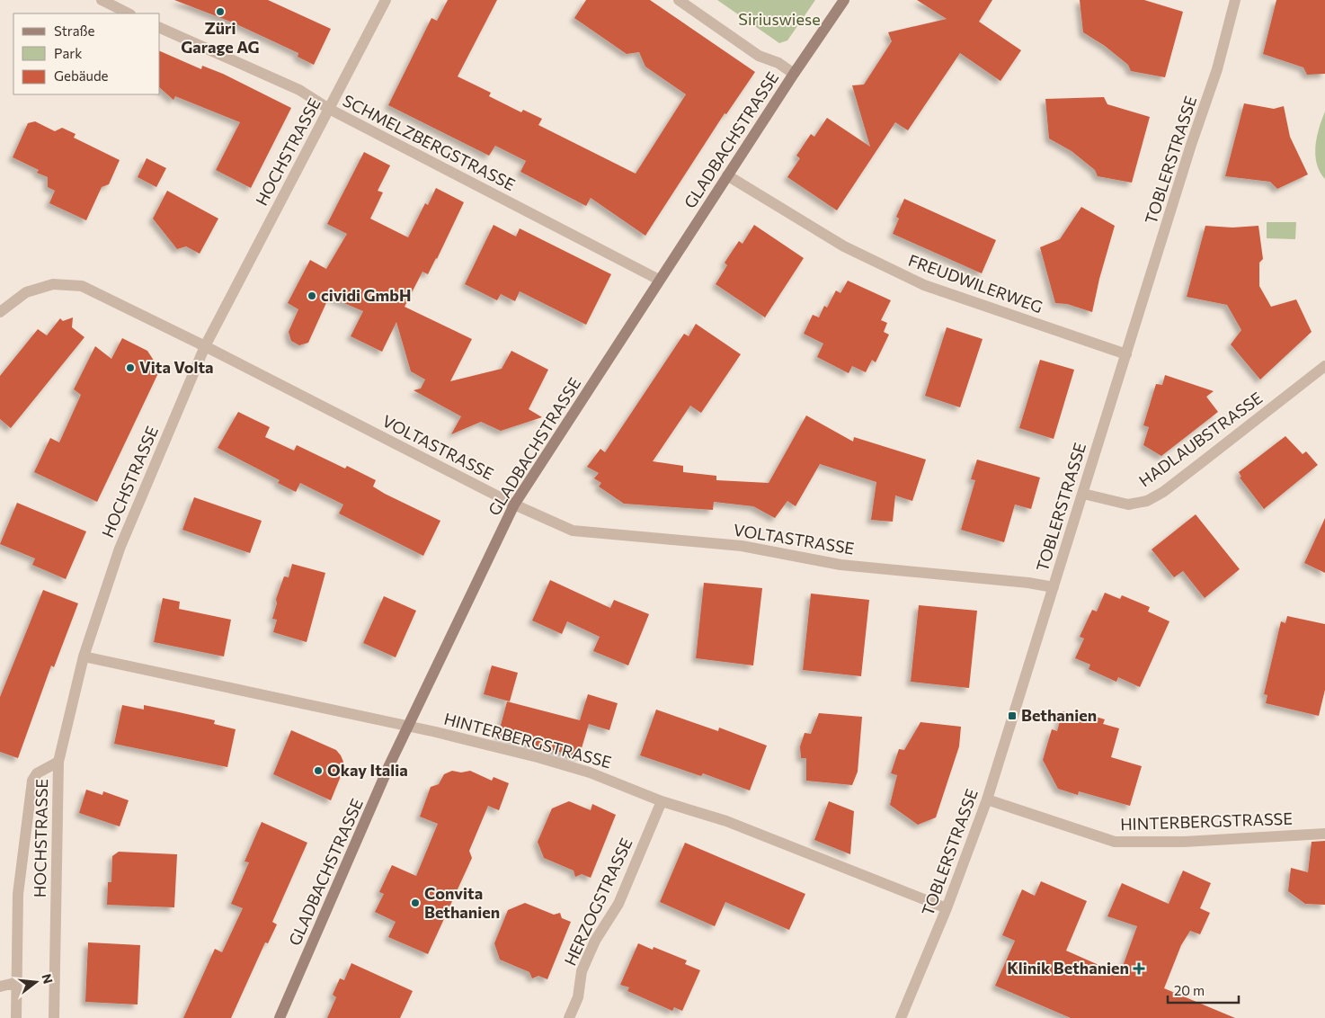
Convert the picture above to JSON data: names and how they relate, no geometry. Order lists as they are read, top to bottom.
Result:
{
  "streets": {
    "street": [
      "GLADBACHSTRASSE",
      "SCHMELZBERGSTRASSE",
      "HOCHSTRASSE",
      "TOBLERSTRASSE",
      "FREUDWILERWEG",
      "HADLAUBSTRASSE",
      "VOLTASTRASSE",
      "HINTERBERGSTRASSE",
      "HERZOGSTRASSE"
    ]
  },
  "crossings": [
    ["GLADBACHSTRASSE", "SCHMELZBERGSTRASSE"],
    ["GLADBACHSTRASSE", "FREUDWILERWEG"],
    ["GLADBACHSTRASSE", "VOLTASTRASSE"],
    ["GLADBACHSTRASSE", "HINTERBERGSTRASSE"],
    ["SCHMELZBERGSTRASSE", "HOCHSTRASSE"],
    ["HOCHSTRASSE", "VOLTASTRASSE"],
    ["HOCHSTRASSE", "HINTERBERGSTRASSE"],
    ["TOBLERSTRASSE", "FREUDWILERWEG"],
    ["TOBLERSTRASSE", "HADLAUBSTRASSE"],
    ["TOBLERSTRASSE", "VOLTASTRASSE"],
    ["TOBLERSTRASSE", "HINTERBERGSTRASSE"],
    ["HINTERBERGSTRASSE", "HERZOGSTRASSE"]
  ],
  "parks": ["Siriuswiese"],
  "places": {
    "other": [
      "Züri Garage AG",
      "cividi GmbH",
      "Vita Volta",
      "Okay Italia",
      "Convita Bethanien"
    ],
    "transit": ["Bethanien"],
    "health": ["Klinik Bethanien"]
  },
  "legend": ["Straße", "Park", "Gebäude"],
  "scale_bar": "20 m",
  "north": "right"
}
